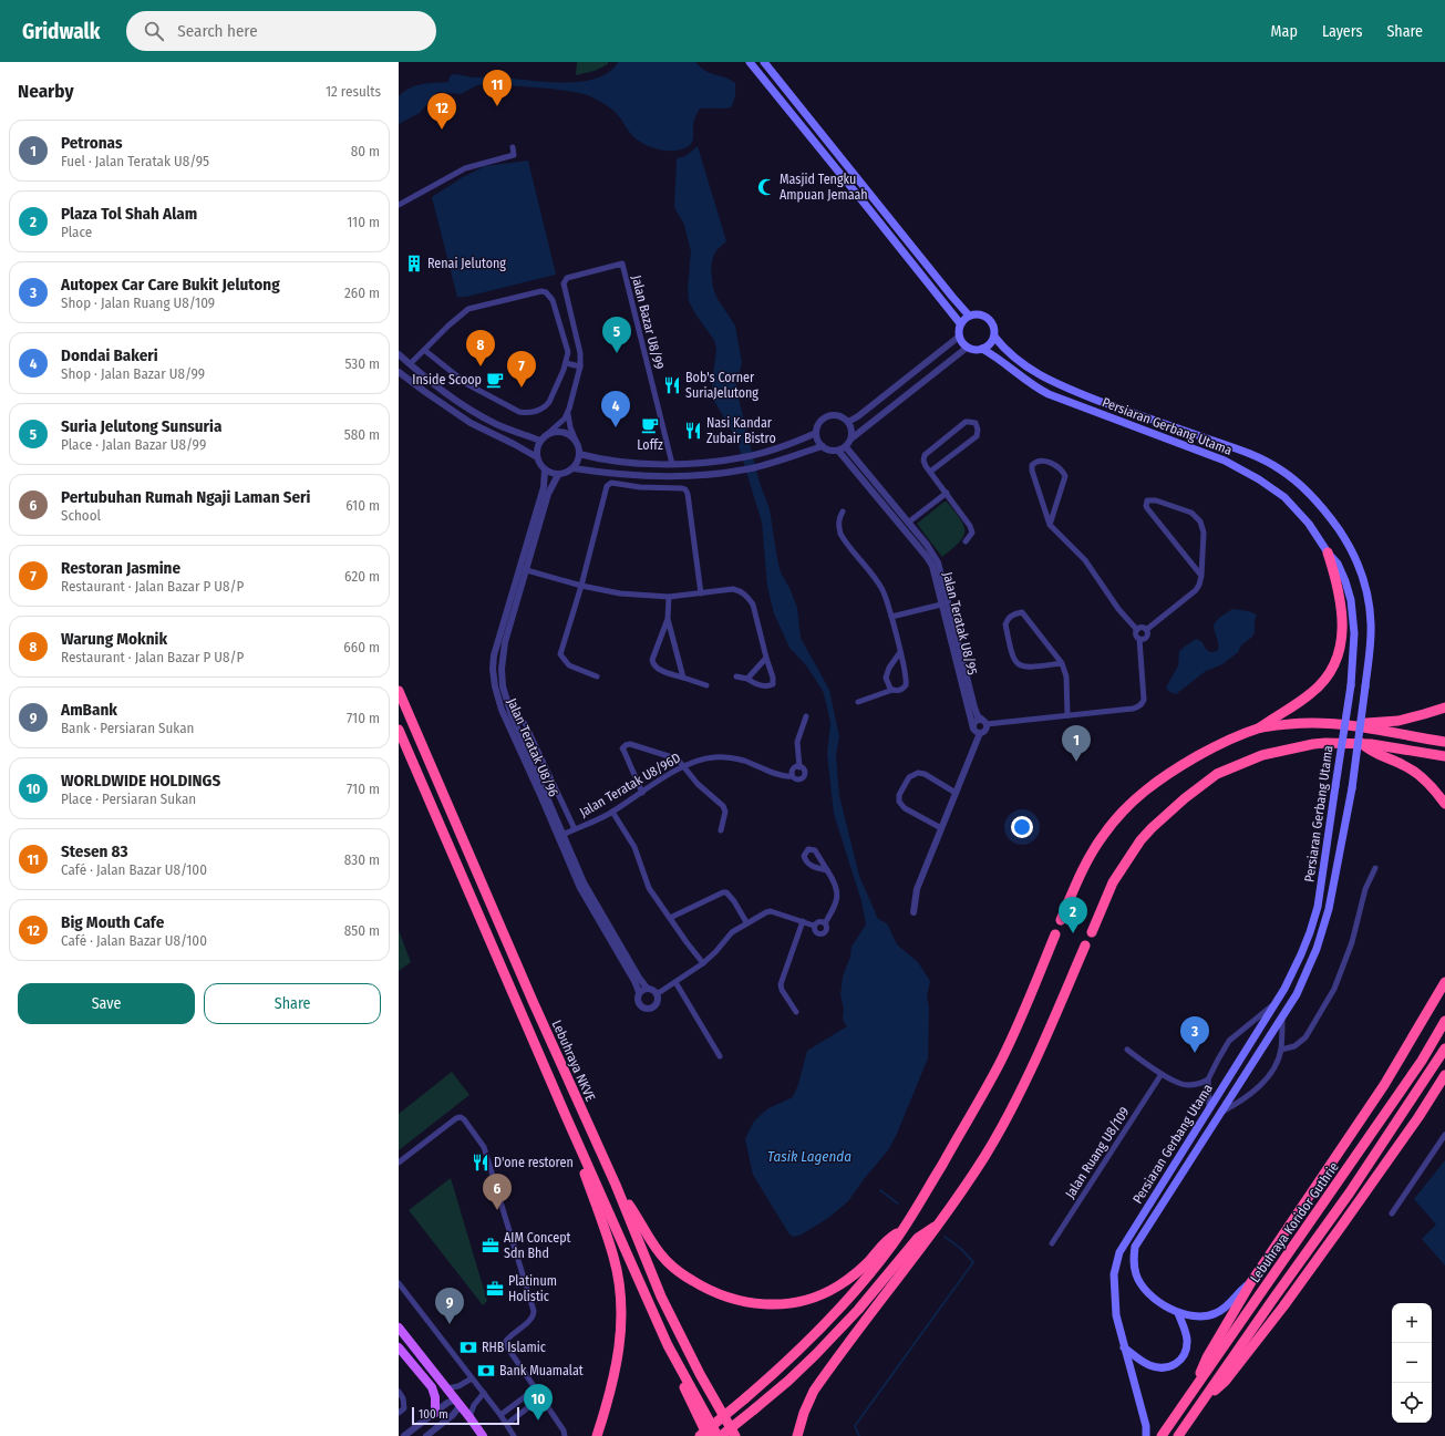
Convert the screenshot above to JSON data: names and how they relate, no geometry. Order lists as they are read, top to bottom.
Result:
{
  "streets": {
    "highway": ["Lebuhraya NKVE", "Lebuhraya Koridor Guthrie"],
    "main road": ["Persiaran Gerbang Utama"],
    "street": [
      "Jalan Bazar U8/99",
      "Jalan Teratak U8/95",
      "Jalan Teratak U8/96",
      "Jalan Teratak U8/96D",
      "Jalan Ruang U8/109"
    ]
  },
  "crossings": [
    ["Jalan Teratak U8/96", "Jalan Teratak U8/96D"]
  ],
  "water": ["Tasik Lagenda"],
  "places": {
    "mosque": ["Masjid Tengku Ampuan Jemaah"],
    "building": ["Renai Jelutong"],
    "cafe": ["Inside Scoop", "Loffz"],
    "restaurant": ["Bob's Corner SuriaJelutong", "Nasi Kandar Zubair Bistro", "D'one restoren"],
    "office": ["AIM Concept Sdn Bhd", "Platinum Holistic"],
    "bank": ["RHB Islamic", "Bank Muamalat"]
  },
  "scale_bar": "100 m",
  "page": {
    "header": "Gridwalk",
    "search": "Search here",
    "nav": ["Map", "Layers", "Share"],
    "heading": ["Nearby", "12 results"],
    "pins": [
      "11",
      "12",
      "5",
      "8",
      "7",
      "4",
      "1",
      "2",
      "3",
      "6",
      "9",
      "10"
    ],
    "list": [
      {
        "mark": "1",
        "name": "Petronas",
        "note": "Fuel · Jalan Teratak U8/95",
        "value": "80 m"
      },
      {
        "mark": "2",
        "name": "Plaza Tol Shah Alam",
        "note": "Place",
        "value": "110 m"
      },
      {
        "mark": "3",
        "name": "Autopex Car Care Bukit Jelutong",
        "note": "Shop · Jalan Ruang U8/109",
        "value": "260 m"
      },
      {
        "mark": "4",
        "name": "Dondai Bakeri",
        "note": "Shop · Jalan Bazar U8/99",
        "value": "530 m"
      },
      {
        "mark": "5",
        "name": "Suria Jelutong Sunsuria",
        "note": "Place · Jalan Bazar U8/99",
        "value": "580 m"
      },
      {
        "mark": "6",
        "name": "Pertubuhan Rumah Ngaji Laman Seri",
        "note": "School",
        "value": "610 m"
      },
      {
        "mark": "7",
        "name": "Restoran Jasmine",
        "note": "Restaurant · Jalan Bazar P U8/P",
        "value": "620 m"
      },
      {
        "mark": "8",
        "name": "Warung Moknik",
        "note": "Restaurant · Jalan Bazar P U8/P",
        "value": "660 m"
      },
      {
        "mark": "9",
        "name": "AmBank",
        "note": "Bank · Persiaran Sukan",
        "value": "710 m"
      },
      {
        "mark": "10",
        "name": "WORLDWIDE HOLDINGS",
        "note": "Place · Persiaran Sukan",
        "value": "710 m"
      },
      {
        "mark": "11",
        "name": "Stesen 83",
        "note": "Café · Jalan Bazar U8/100",
        "value": "830 m"
      },
      {
        "mark": "12",
        "name": "Big Mouth Cafe",
        "note": "Café · Jalan Bazar U8/100",
        "value": "850 m"
      }
    ],
    "buttons": ["Save", "Share"],
    "map_buttons": ["+", "−"],
    "scale": "100 m"
  }
}
